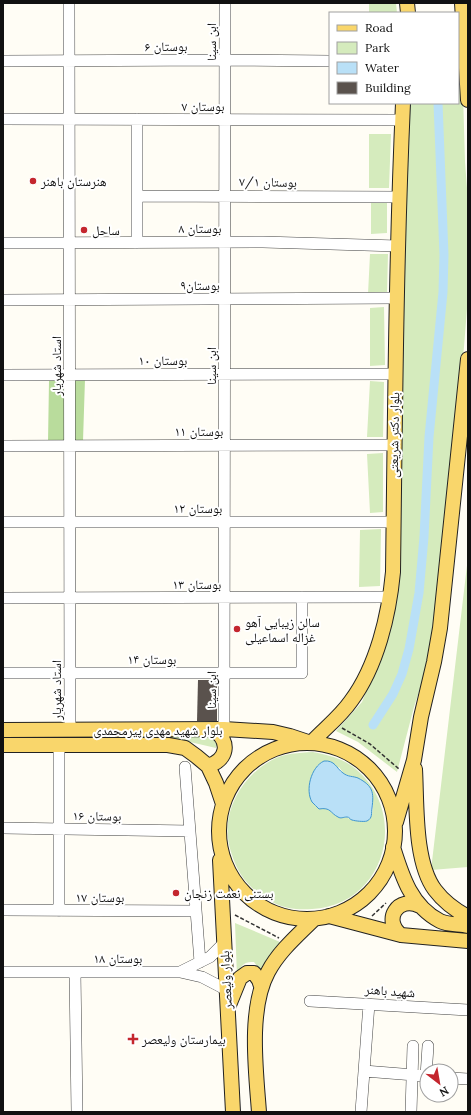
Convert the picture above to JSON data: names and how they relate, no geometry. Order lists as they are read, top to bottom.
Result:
{
  "streets": {
    "main road": ["بلوار دکتر شریعتی", "بلوار شهید مهدی پیرمحمدی", "بلوار ولیعصر"],
    "street": [
      "ابن سینا",
      "بوستان ۶",
      "بوستان ۷",
      "بوستان ۷/۱",
      "بوستان ۸",
      "بوستان۹",
      "بوستان ۱۰",
      "استاد شهریار",
      "بوستان ۱۱",
      "بوستان ۱۲",
      "بوستان ۱۳",
      "بوستان ۱۴",
      "بوستان ۱۶",
      "بوستان ۱۷",
      "بوستان ۱۸",
      "شهید باهنر"
    ]
  },
  "crossings": [
    ["ابن سینا", "بوستان ۶"],
    ["ابن سینا", "بوستان ۷"],
    ["ابن سینا", "بوستان ۷/۱"],
    ["ابن سینا", "بوستان ۸"],
    ["ابن سینا", "بوستان۹"],
    ["ابن سینا", "بوستان ۱۰"],
    ["ابن سینا", "بوستان ۱۱"],
    ["ابن سینا", "بوستان ۱۲"],
    ["ابن سینا", "بوستان ۱۳"],
    ["ابن سینا", "بوستان ۱۴"],
    ["ابن سینا", "بلوار شهید مهدی پیرمحمدی"],
    ["بوستان ۶", "استاد شهریار"],
    ["بوستان ۷", "استاد شهریار"],
    ["بوستان ۷", "بلوار دکتر شریعتی"],
    ["بوستان ۷/۱", "بلوار دکتر شریعتی"],
    ["بوستان ۸", "استاد شهریار"],
    ["بوستان ۸", "بلوار دکتر شریعتی"],
    ["بوستان۹", "استاد شهریار"],
    ["بوستان۹", "بلوار دکتر شریعتی"],
    ["بوستان ۱۰", "استاد شهریار"],
    ["بوستان ۱۰", "بلوار دکتر شریعتی"],
    ["استاد شهریار", "بوستان ۱۱"],
    ["استاد شهریار", "بوستان ۱۲"],
    ["استاد شهریار", "بوستان ۱۳"],
    ["استاد شهریار", "بوستان ۱۴"],
    ["استاد شهریار", "بلوار شهید مهدی پیرمحمدی"],
    ["بوستان ۱۱", "بلوار دکتر شریعتی"],
    ["بلوار دکتر شریعتی", "بوستان ۱۲"],
    ["بلوار دکتر شریعتی", "بوستان ۱۳"],
    ["بلوار دکتر شریعتی", "بلوار شهید مهدی پیرمحمدی"],
    ["بوستان ۱۳", "بوستان ۱۴"],
    ["بوستان ۱۸", "بلوار ولیعصر"]
  ],
  "places": {
    "other": [
      "هنرستان باهنر",
      "ساحل",
      "سالن زیبایی آهو غزاله اسماعیلی",
      "بستنی نعمت زنجان"
    ],
    "health": ["بیمارستان ولیعصر"]
  },
  "legend": [
    "Road",
    "Park",
    "Water",
    "Building"
  ],
  "north": "bottom right"
}
